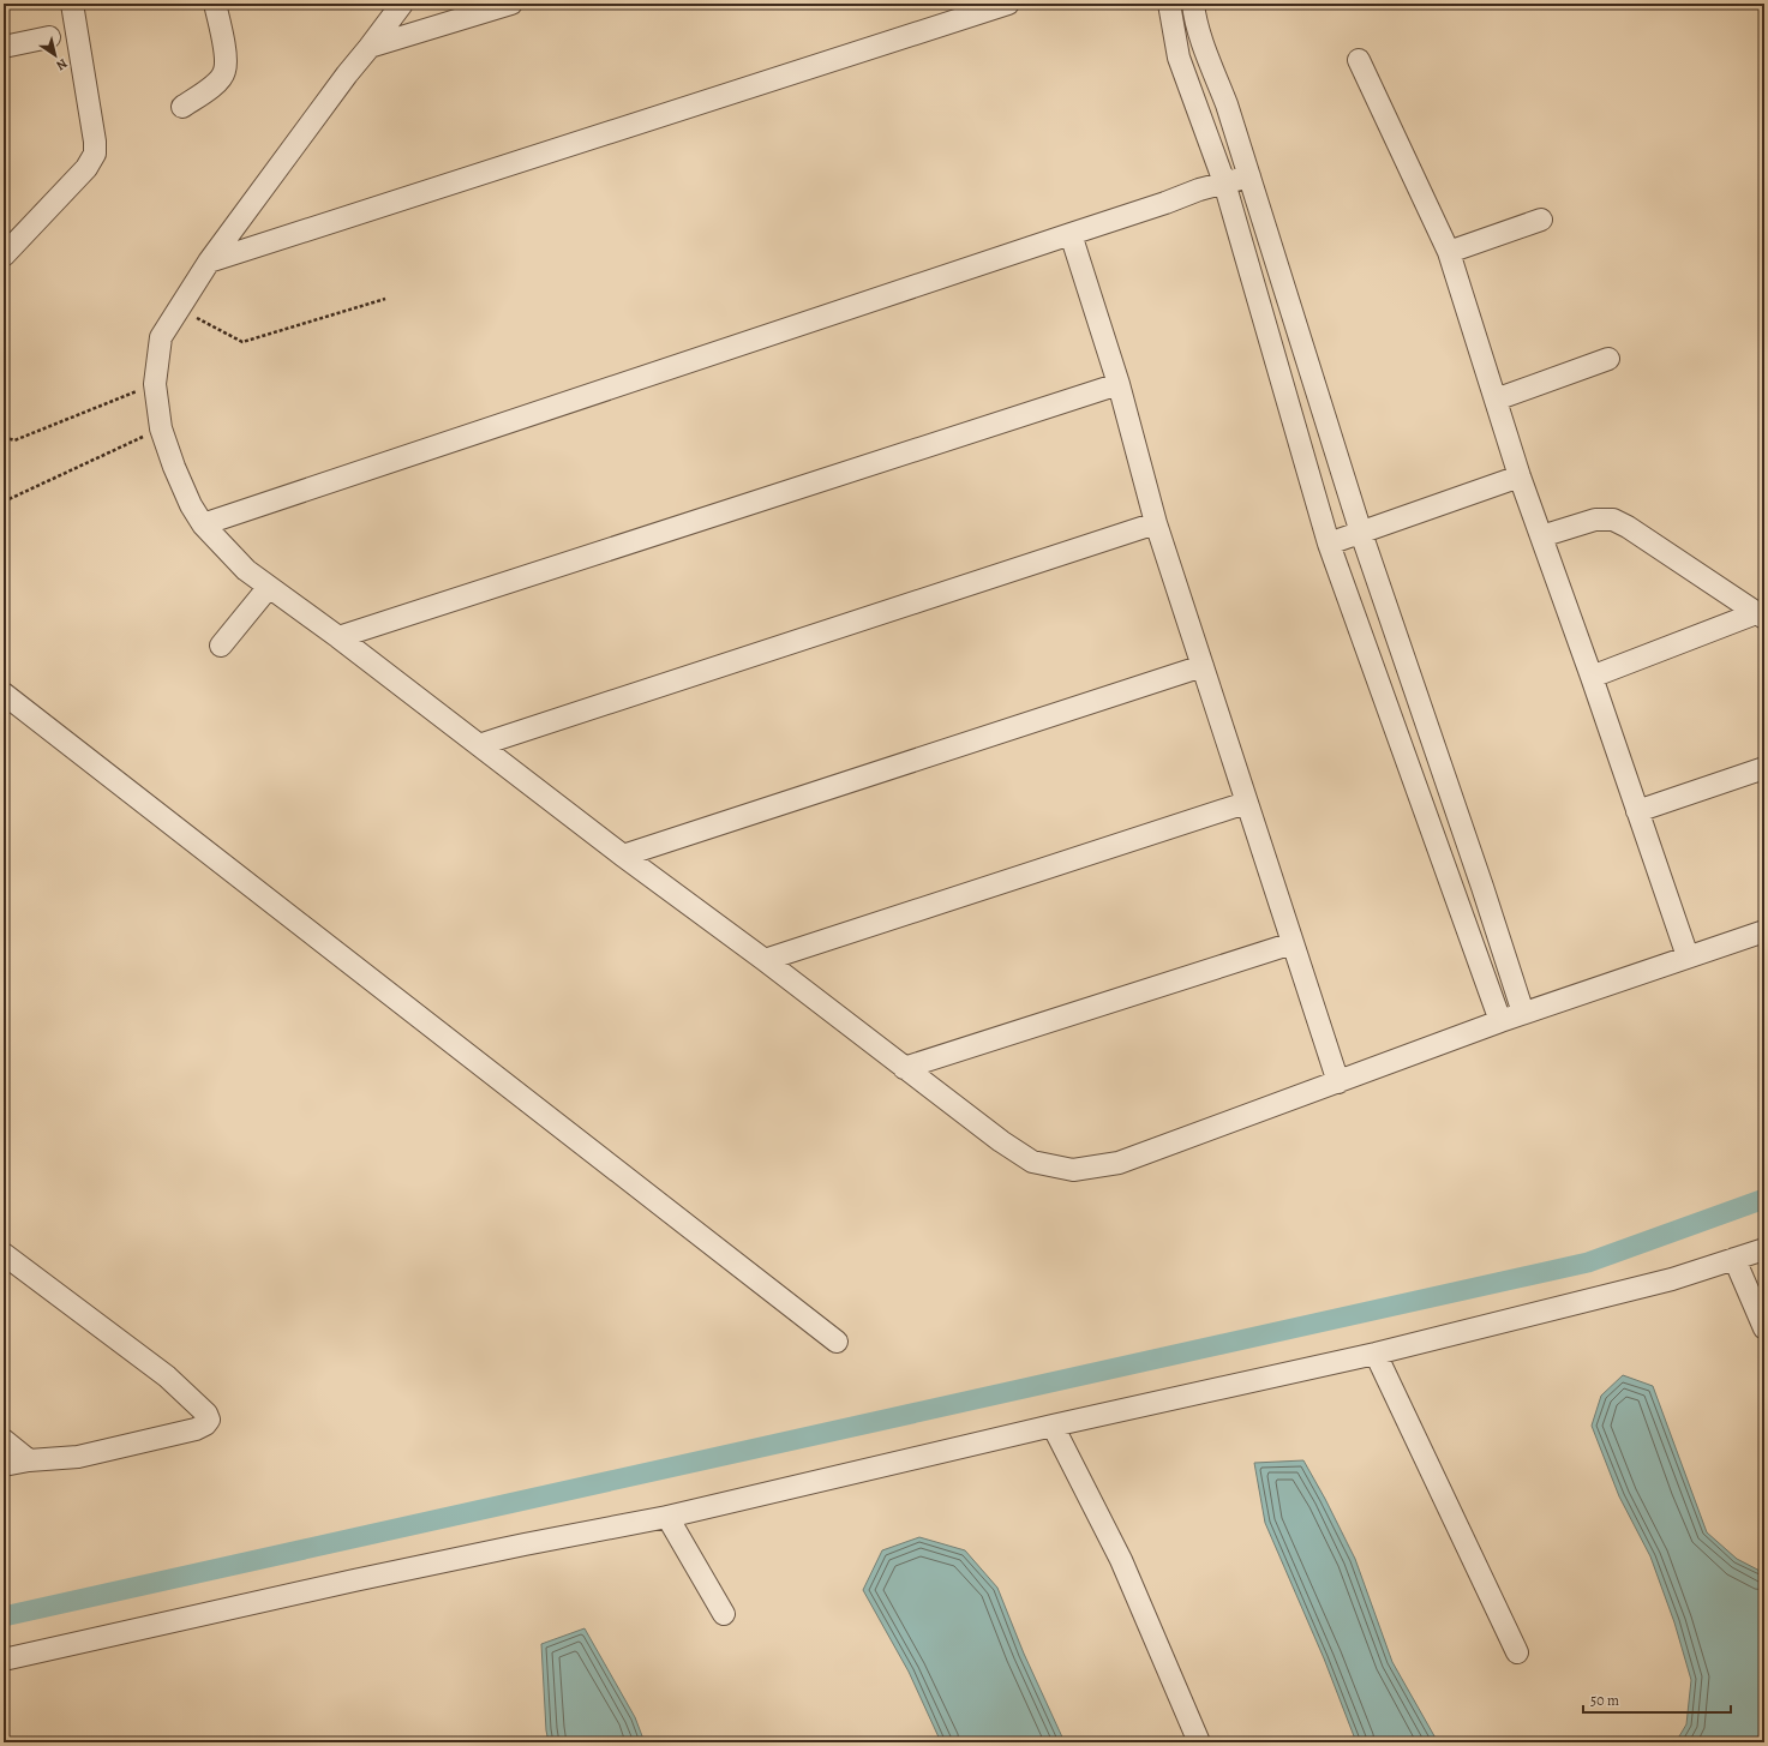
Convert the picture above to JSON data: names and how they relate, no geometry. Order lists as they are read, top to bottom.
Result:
{
  "scale_bar": "50 m",
  "north": "bottom right"
}
